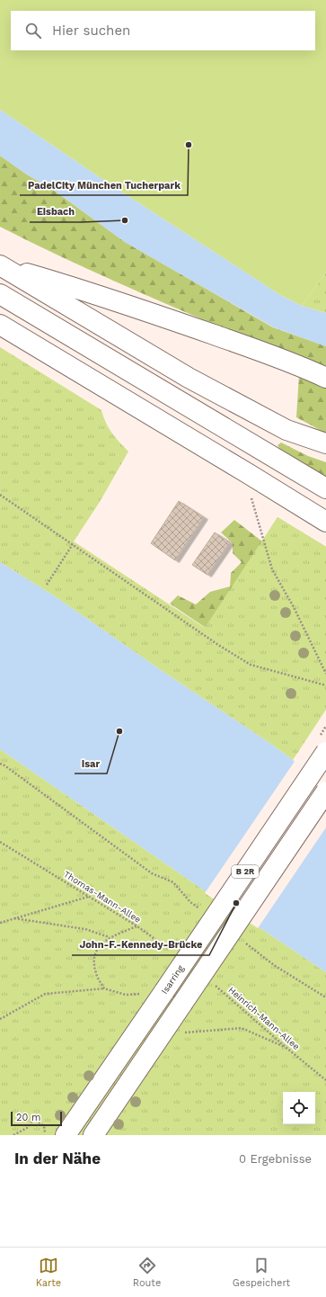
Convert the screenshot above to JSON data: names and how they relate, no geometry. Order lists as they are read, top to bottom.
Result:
{
  "streets": {
    "highway": ["B 2R", "Isarring"],
    "path": ["Thomas-Mann-Allee", "Heinrich-Mann-Allee"]
  },
  "places": [
    "PadelCity München Tucherpark",
    "Eisbach",
    "Isar",
    "John-F.-Kennedy-Brücke"
  ],
  "scale_bar": "20 m",
  "page": {
    "search": "Hier suchen",
    "scale": "20 m",
    "heading": ["In der Nähe", "0 Ergebnisse"],
    "nav": ["Karte", "Route", "Gespeichert"]
  }
}
